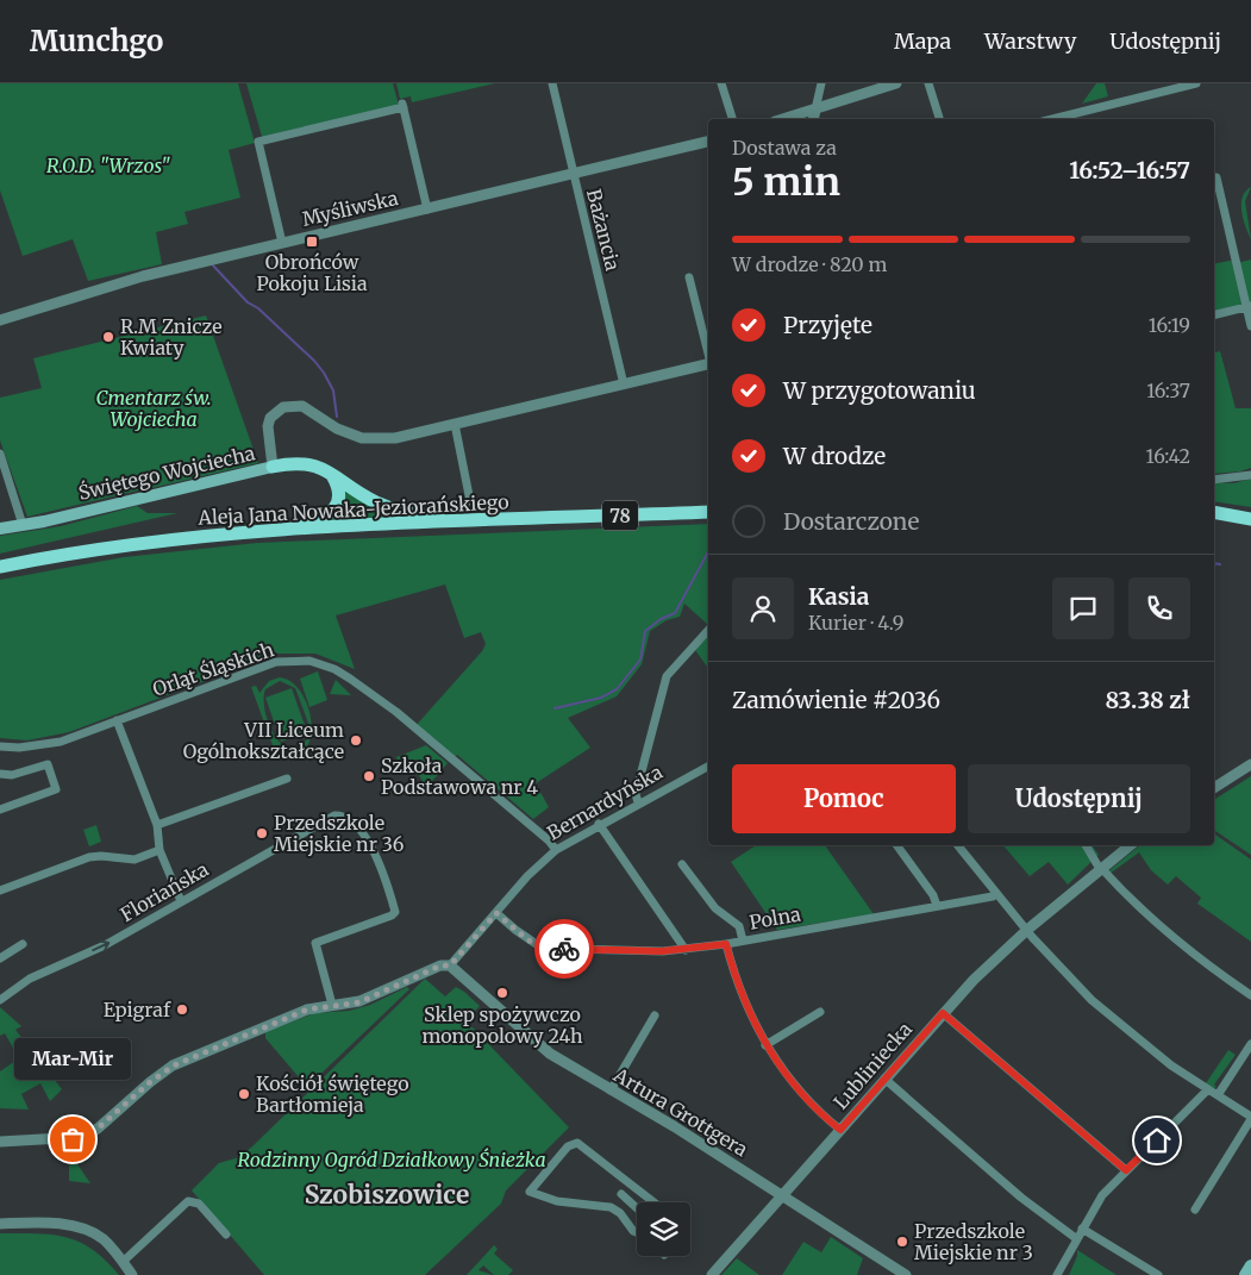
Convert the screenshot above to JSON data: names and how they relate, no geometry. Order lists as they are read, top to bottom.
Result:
{
  "streets": {
    "main road": ["Świętego Wojciecha", "Aleja Jana Nowaka-Jeziorańskiego", "78"],
    "street": [
      "Myśliwska",
      "Bażancia",
      "Orląt Śląskich",
      "Bernardyńska",
      "Floriańska",
      "Polna",
      "Lubliniecka",
      "Artura Grottgera"
    ]
  },
  "crossings": [
    ["Myśliwska", "Bażancia"],
    ["Bażancia", "Świętego Wojciecha"],
    ["Orląt Śląskich", "Bernardyńska"],
    ["Bernardyńska", "Polna"],
    ["Bernardyńska", "Artura Grottgera"],
    ["Lubliniecka", "Artura Grottgera"]
  ],
  "districts": ["Szobiszowice"],
  "parks": ["R.O.D. \"Wrzos\"", "Cmentarz św. Wojciecha", "Rodzinny Ogród Działkowy Śnieżka"],
  "places": {
    "transit": ["Obrońców Pokoju Lisia"],
    "other": [
      "R.M Znicze Kwiaty",
      "VII Liceum Ogólnokształcące",
      "Szkoła Podstawowa nr 4",
      "Przedszkole Miejskie nr 36",
      "Sklep spożywczo monopolowy 24h",
      "Epigraf",
      "Kościół świętego Bartłomieja",
      "Mar-Mir",
      "Przedszkole Miejskie nr 3"
    ]
  },
  "page": {
    "header": "Munchgo",
    "nav": ["Mapa", "Warstwy", "Udostępnij"],
    "heading": ["5 min", "Dostawa za", "16:52–16:57"],
    "panel": [
      "Kasia",
      "Kurier · 4.9",
      "Zamówienie #2036",
      "83.38 zł"
    ],
    "bar": "W drodze · 820 m",
    "list": [
      ["Przyjęte", "16:19"],
      ["W przygotowaniu", "16:37"],
      ["W drodze", "16:42"],
      "Dostarczone"
    ],
    "buttons": ["Pomoc", "Udostępnij"],
    "bubble": "Mar-Mir"
  }
}
